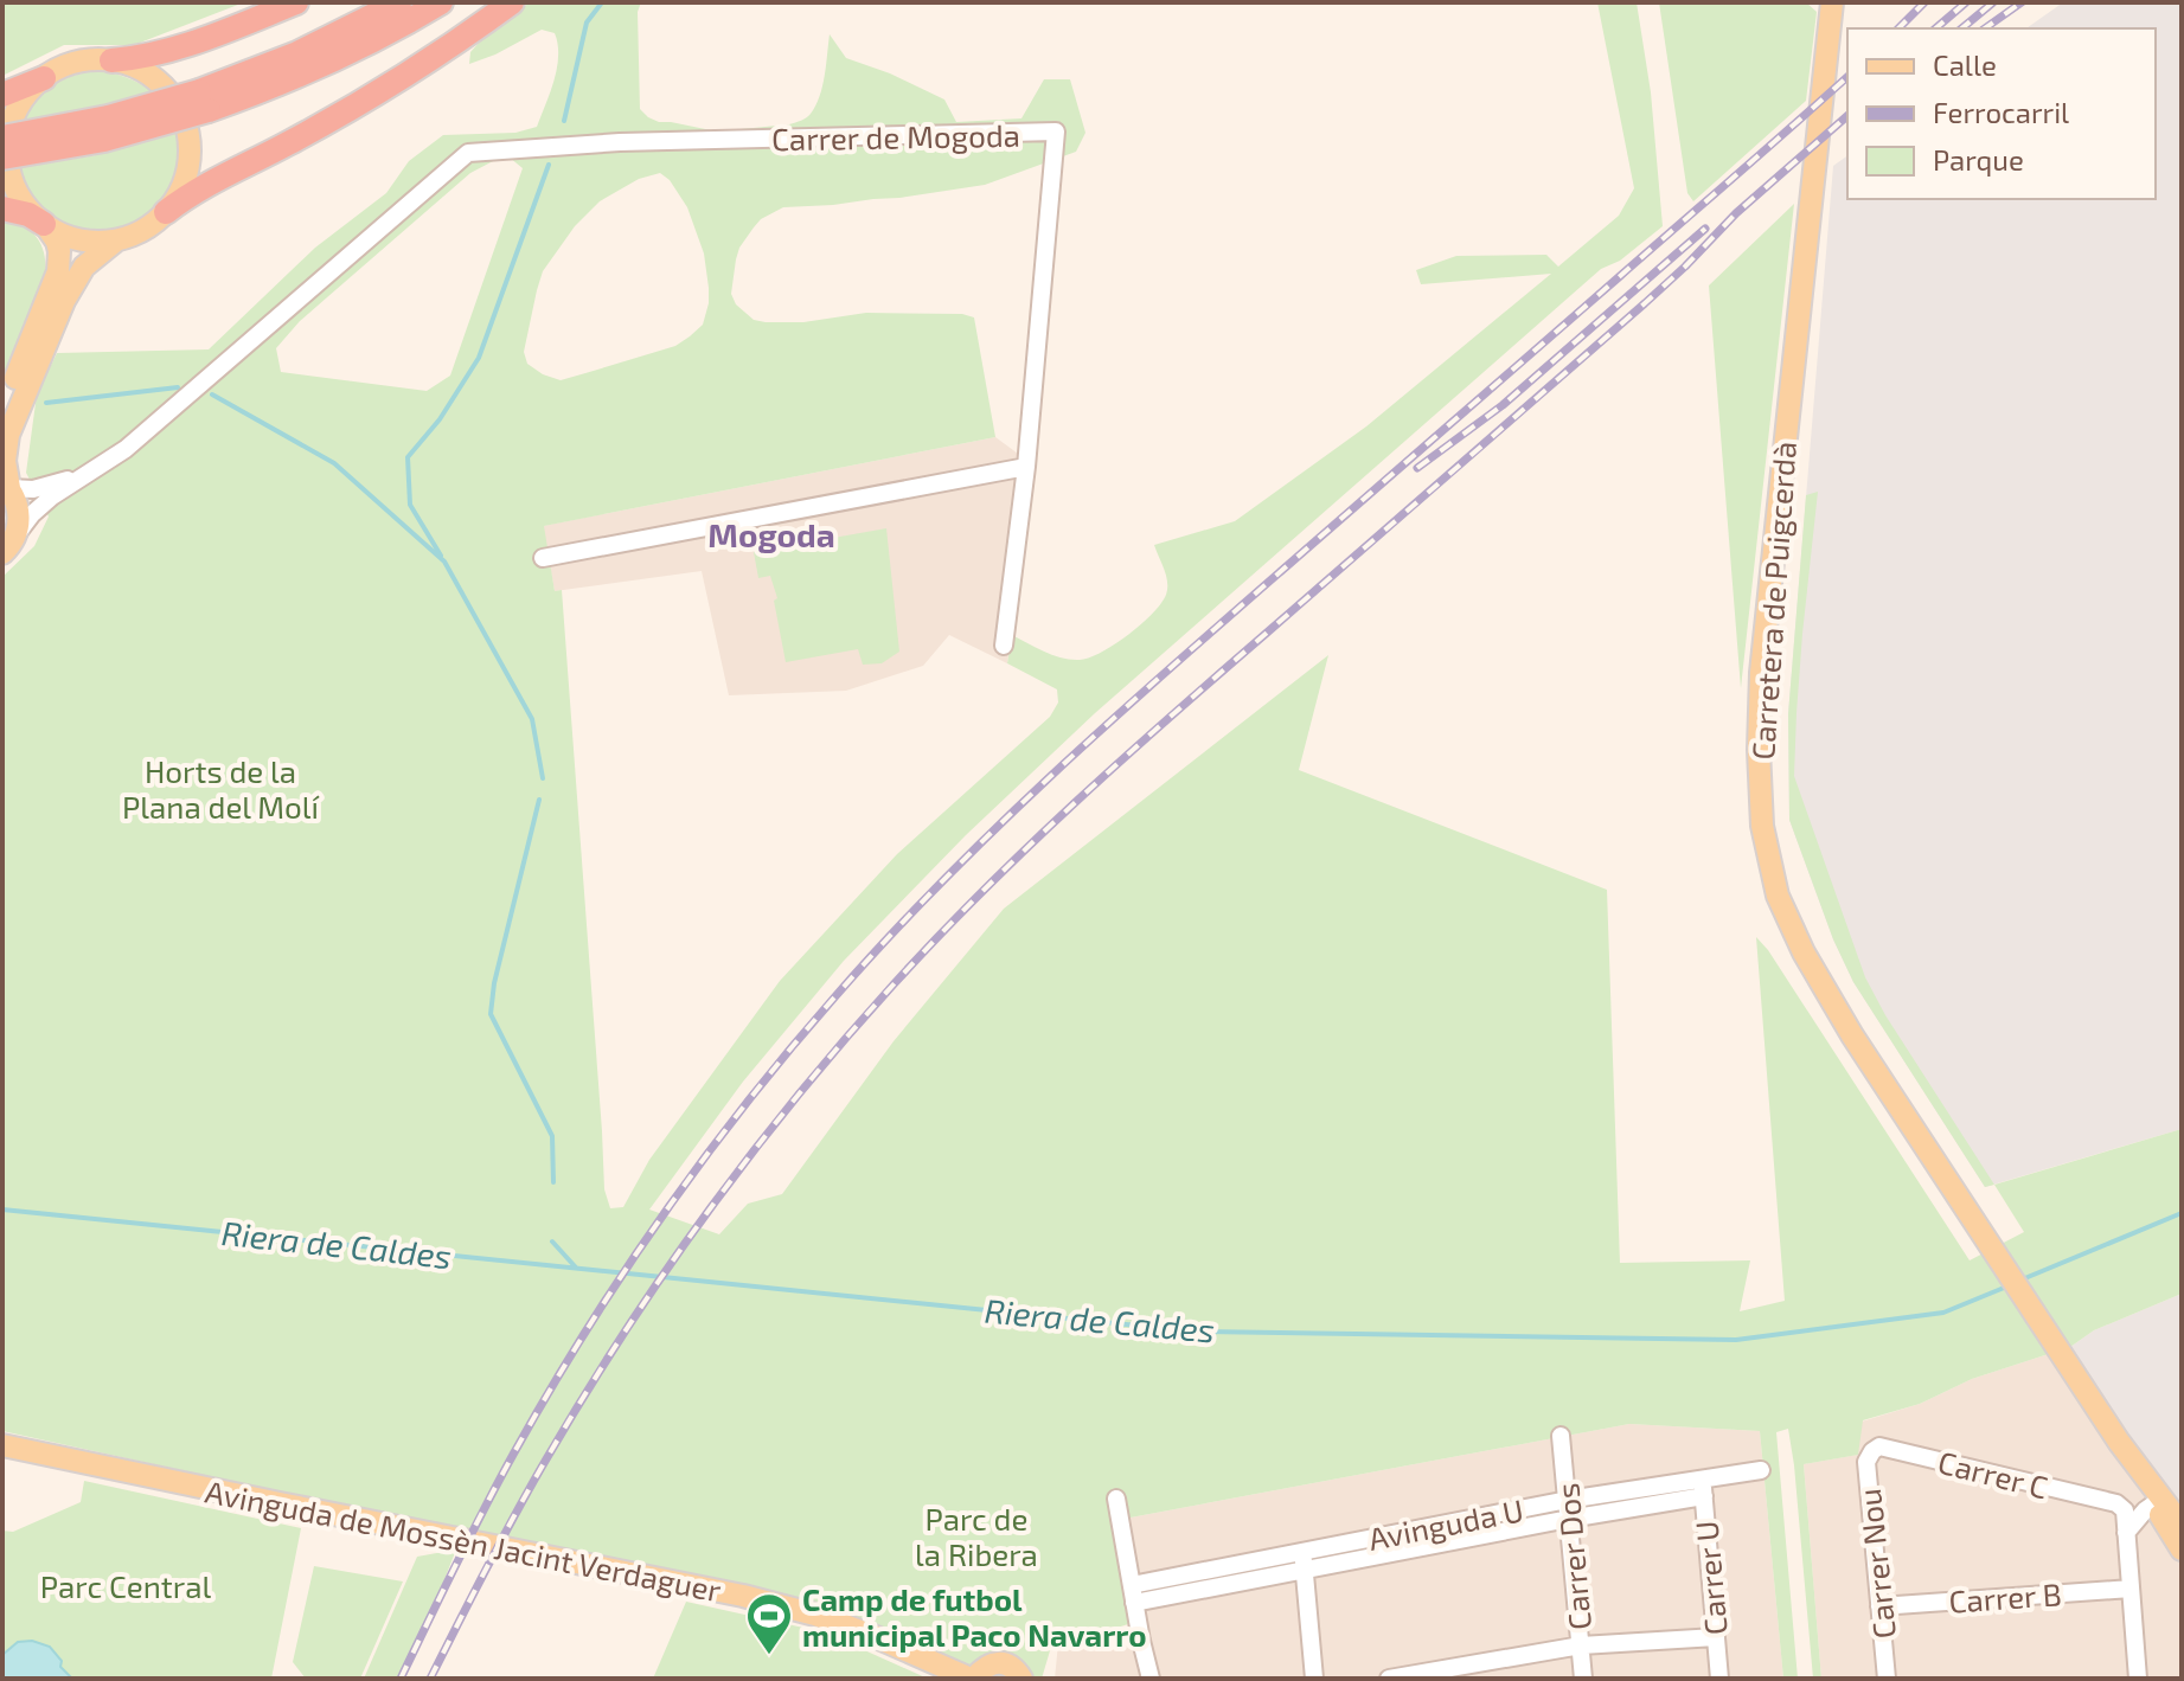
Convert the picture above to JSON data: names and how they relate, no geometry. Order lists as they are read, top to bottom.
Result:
{
  "streets": {
    "main road": ["Carretera de Puigcerdà", "Avinguda de Mossèn Jacint Verdaguer"],
    "street": [
      "Carrer de Mogoda",
      "Carrer C",
      "Avinguda U",
      "Carrer Dos",
      "Carrer Nou",
      "Carrer U",
      "Carrer B"
    ]
  },
  "crossings": [
    ["Carrer C", "Carrer Nou"],
    ["Avinguda U", "Carrer Dos"],
    ["Avinguda U", "Carrer U"],
    ["Carrer Nou", "Carrer B"]
  ],
  "districts": ["Mogoda"],
  "water": ["Riera de Caldes"],
  "parks": ["Horts de la Plana del Molí", "Parc de la Ribera", "Parc Central"],
  "places": {
    "sports": ["Camp de futbol municipal Paco Navarro"]
  },
  "legend": ["Calle", "Ferrocarril", "Parque"]
}
